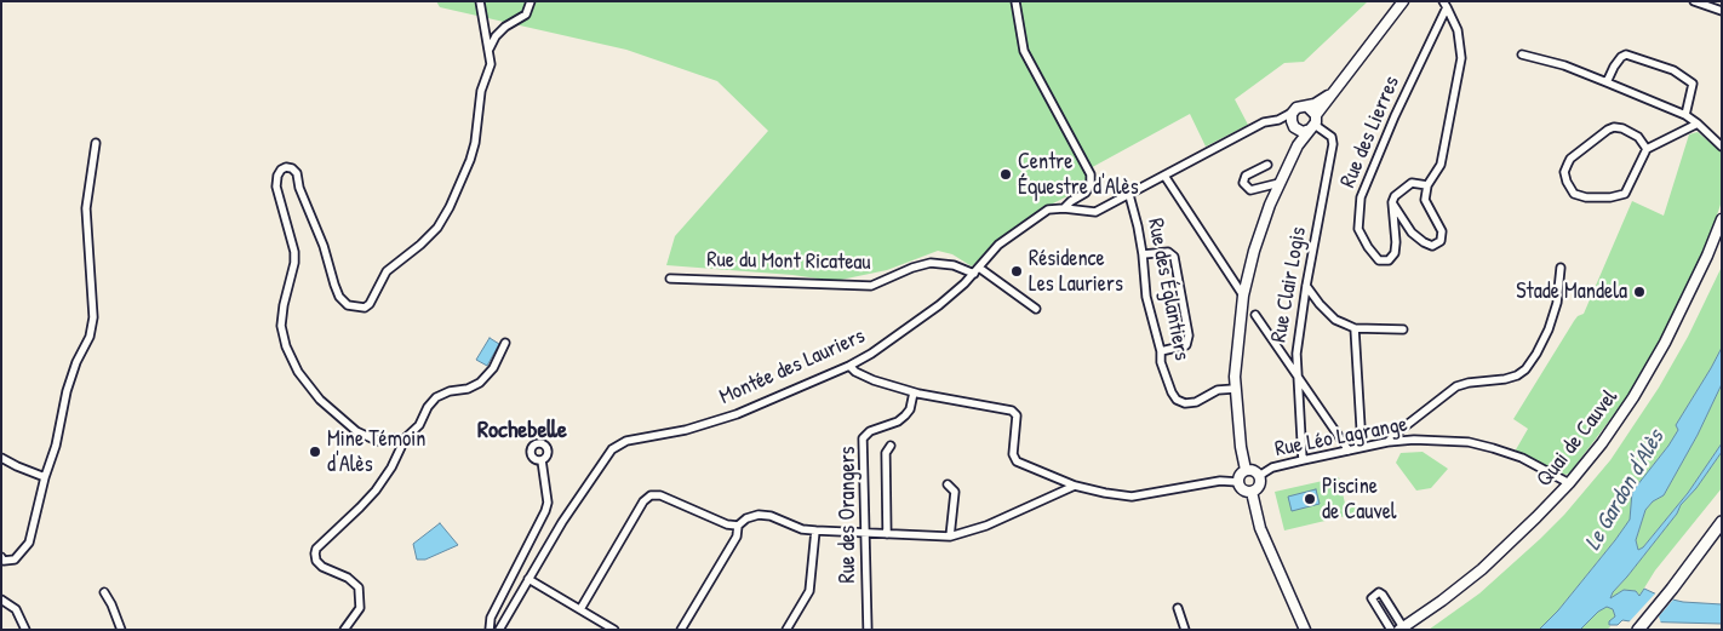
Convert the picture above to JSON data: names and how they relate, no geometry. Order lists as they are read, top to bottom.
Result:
{
  "streets": {
    "main road": ["Quai de Cauvel"],
    "street": [
      "Rue des Lierres",
      "Rue du Mont Ricateau",
      "Rue Clair Logis",
      "Rue des Églantiers",
      "Montée des Lauriers",
      "Rue Léo Lagrange",
      "Rue des Orangers"
    ]
  },
  "crossings": [
    ["Rue du Mont Ricateau", "Montée des Lauriers"],
    ["Rue Clair Logis", "Montée des Lauriers"],
    ["Rue Clair Logis", "Rue Léo Lagrange"],
    ["Rue des Églantiers", "Montée des Lauriers"],
    ["Rue Léo Lagrange", "Quai de Cauvel"]
  ],
  "districts": ["Rochebelle"],
  "water": ["Le Gardon d'Alès"],
  "places": [
    "Centre Équestre d'Alès",
    "Résidence Les Lauriers",
    "Stade Mandela",
    "Mine Témoin d'Alès",
    "Piscine de Cauvel"
  ]
}
